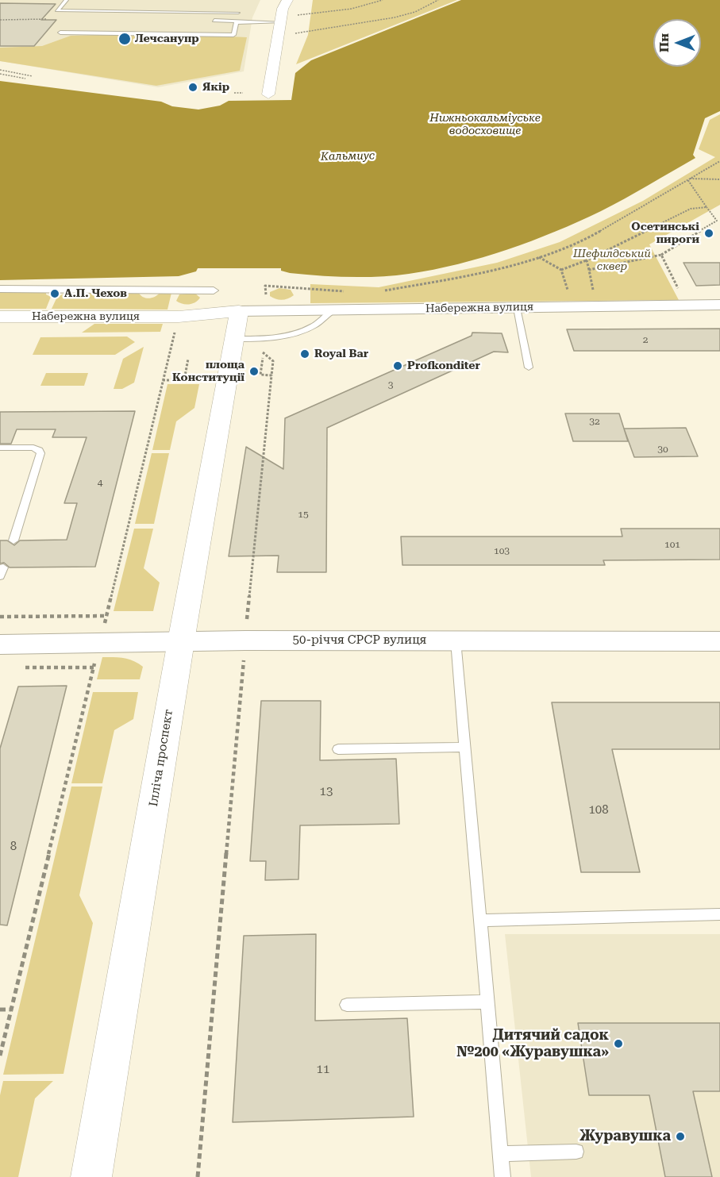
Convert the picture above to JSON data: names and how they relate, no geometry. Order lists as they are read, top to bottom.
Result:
{
  "streets": {
    "main road": ["Набережна вулиця", "Ілліча проспект"],
    "street": ["50-річчя СРСР вулиця"]
  },
  "crossings": [
    ["Набережна вулиця", "Ілліча проспект"],
    ["50-річчя СРСР вулиця", "Ілліча проспект"]
  ],
  "water": ["Нижньокальміуське водосховище", "Кальмиус"],
  "parks": ["Шефилдський сквер"],
  "places": [
    "Лечсанупр",
    "Якір",
    "Осетинські пироги",
    "А.П. Чехов",
    "Royal Bar",
    "Profkonditer",
    "площа Конституції",
    "Дитячий садок №200 «Журавушка»",
    "Журавушка"
  ],
  "house_numbers": [
    "2",
    "3",
    "32",
    "30",
    "4",
    "15",
    "101",
    "103",
    "13",
    "108",
    "8",
    "11"
  ],
  "north": "left"
}
